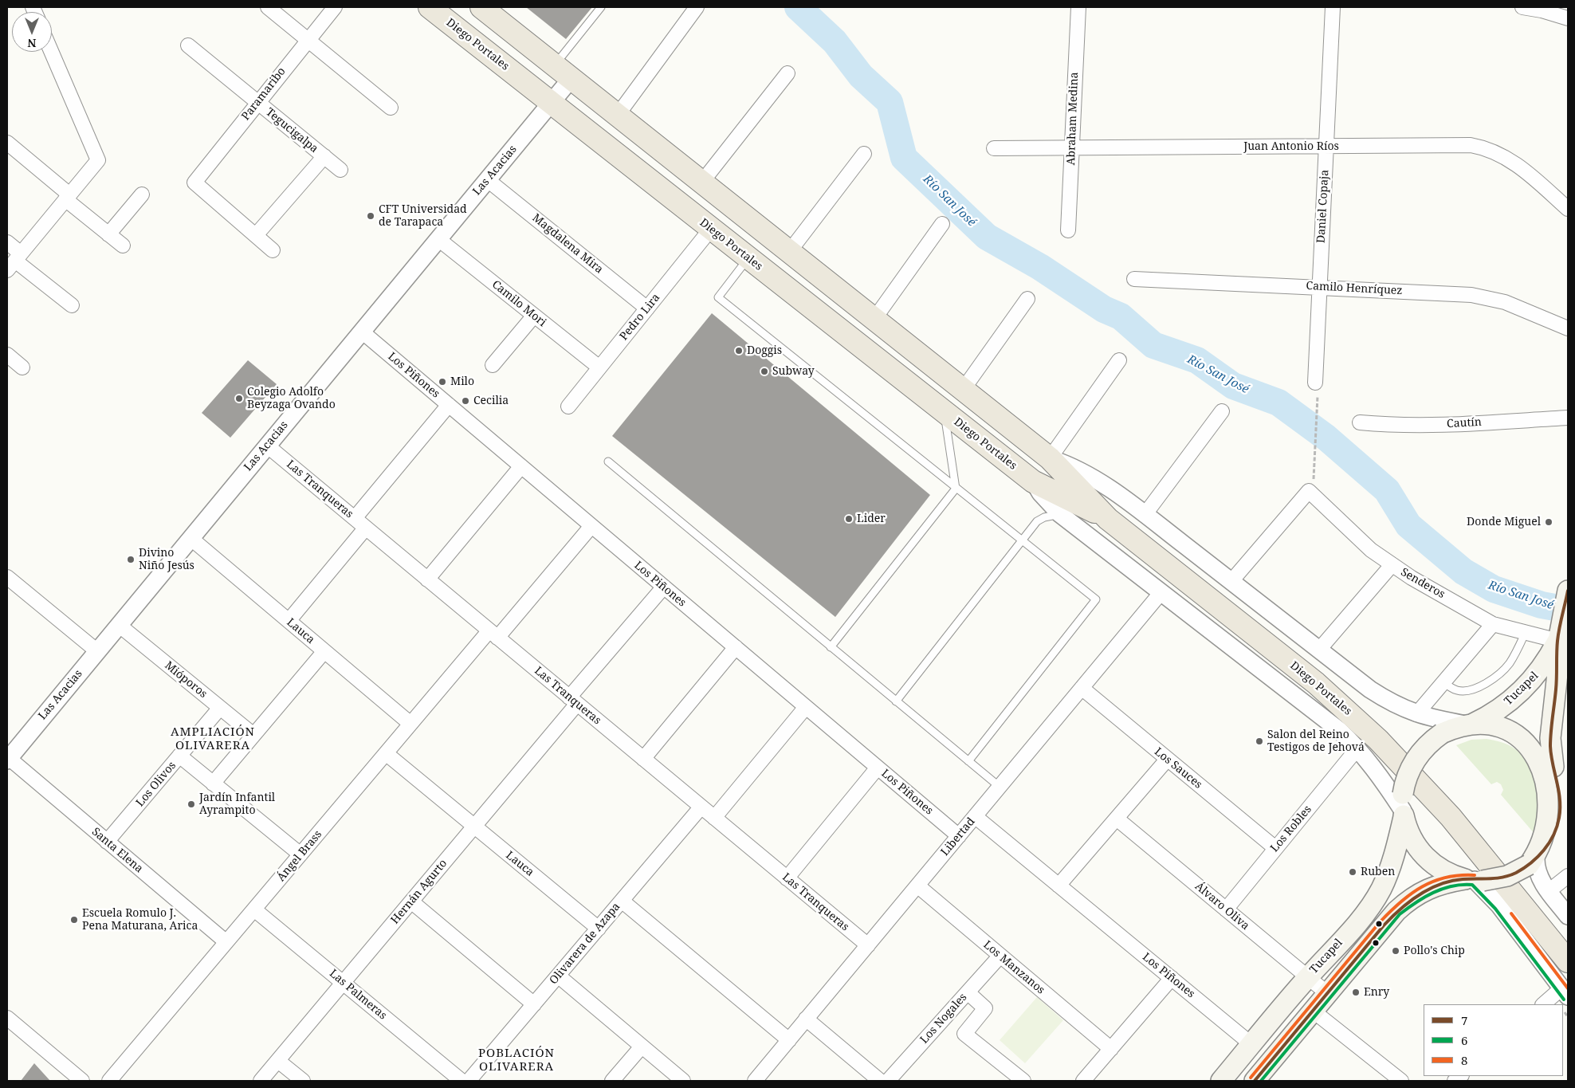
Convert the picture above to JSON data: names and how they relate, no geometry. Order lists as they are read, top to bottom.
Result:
{
  "streets": {
    "main road": ["Diego Portales", "Tucapel"],
    "street": [
      "Paramaribo",
      "Abraham Medina",
      "Tegucigalpa",
      "Juan Antonio Ríos",
      "Las Acacias",
      "Daniel Copaja",
      "Magdalena Mira",
      "Camilo Henríquez",
      "Camilo Mori",
      "Pedro Lira",
      "Los Piñones",
      "Cautín",
      "Las Tranqueras",
      "Senderos",
      "Lauca",
      "Mióporos",
      "Los Sauces",
      "Los Olivos",
      "Los Robles",
      "Libertad",
      "Santa Elena",
      "Ángel Brass",
      "Hernán Agurto",
      "Álvaro Oliva",
      "Olivarera de Azapa",
      "Los Manzanos",
      "Las Palmeras",
      "Los Nogales"
    ]
  },
  "crossings": [
    ["Diego Portales", "Las Acacias"],
    ["Diego Portales", "Pedro Lira"],
    ["Diego Portales", "Senderos"],
    ["Diego Portales", "Tucapel"],
    ["Diego Portales", "Los Robles"],
    ["Diego Portales", "Libertad"],
    ["Paramaribo", "Tegucigalpa"],
    ["Abraham Medina", "Juan Antonio Ríos"],
    ["Juan Antonio Ríos", "Daniel Copaja"],
    ["Las Acacias", "Magdalena Mira"],
    ["Las Acacias", "Camilo Mori"],
    ["Las Acacias", "Los Piñones"],
    ["Las Acacias", "Las Tranqueras"],
    ["Las Acacias", "Lauca"],
    ["Las Acacias", "Mióporos"],
    ["Las Acacias", "Santa Elena"],
    ["Daniel Copaja", "Camilo Henríquez"],
    ["Magdalena Mira", "Pedro Lira"],
    ["Camilo Mori", "Pedro Lira"],
    ["Los Piñones", "Tucapel"],
    ["Los Piñones", "Libertad"],
    ["Los Piñones", "Ángel Brass"],
    ["Los Piñones", "Hernán Agurto"],
    ["Las Tranqueras", "Libertad"],
    ["Las Tranqueras", "Ángel Brass"],
    ["Las Tranqueras", "Hernán Agurto"],
    ["Las Tranqueras", "Olivarera de Azapa"],
    ["Senderos", "Tucapel"],
    ["Lauca", "Ángel Brass"],
    ["Lauca", "Hernán Agurto"],
    ["Lauca", "Olivarera de Azapa"],
    ["Mióporos", "Los Olivos"],
    ["Tucapel", "Álvaro Oliva"],
    ["Los Sauces", "Los Robles"],
    ["Los Sauces", "Libertad"],
    ["Los Olivos", "Santa Elena"],
    ["Los Robles", "Álvaro Oliva"],
    ["Libertad", "Los Manzanos"],
    ["Santa Elena", "Ángel Brass"],
    ["Ángel Brass", "Las Palmeras"],
    ["Hernán Agurto", "Las Palmeras"],
    ["Los Manzanos", "Los Nogales"]
  ],
  "districts": ["AMPLIACIÓN OLIVARERA", "POBLACIÓN OLIVARERA"],
  "water": ["Río San José"],
  "places": [
    "CFT Universidad de Tarapaca",
    "Doggis",
    "Subway",
    "Milo",
    "Colegio Adolfo Beyzaga Ovando",
    "Cecilia",
    "Lider",
    "Donde Miguel",
    "Divino Niño Jesús",
    "Salon del Reino Testigos de Jehová",
    "Jardín Infantil Ayrampito",
    "Ruben",
    "Escuela Romulo J. Pena Maturana, Arica",
    "Pollo's Chip",
    "Enry"
  ],
  "lines": ["transit line 7", "transit line 8", "transit line 6"],
  "legend": ["7", "6", "8"],
  "north": "bottom"
}
